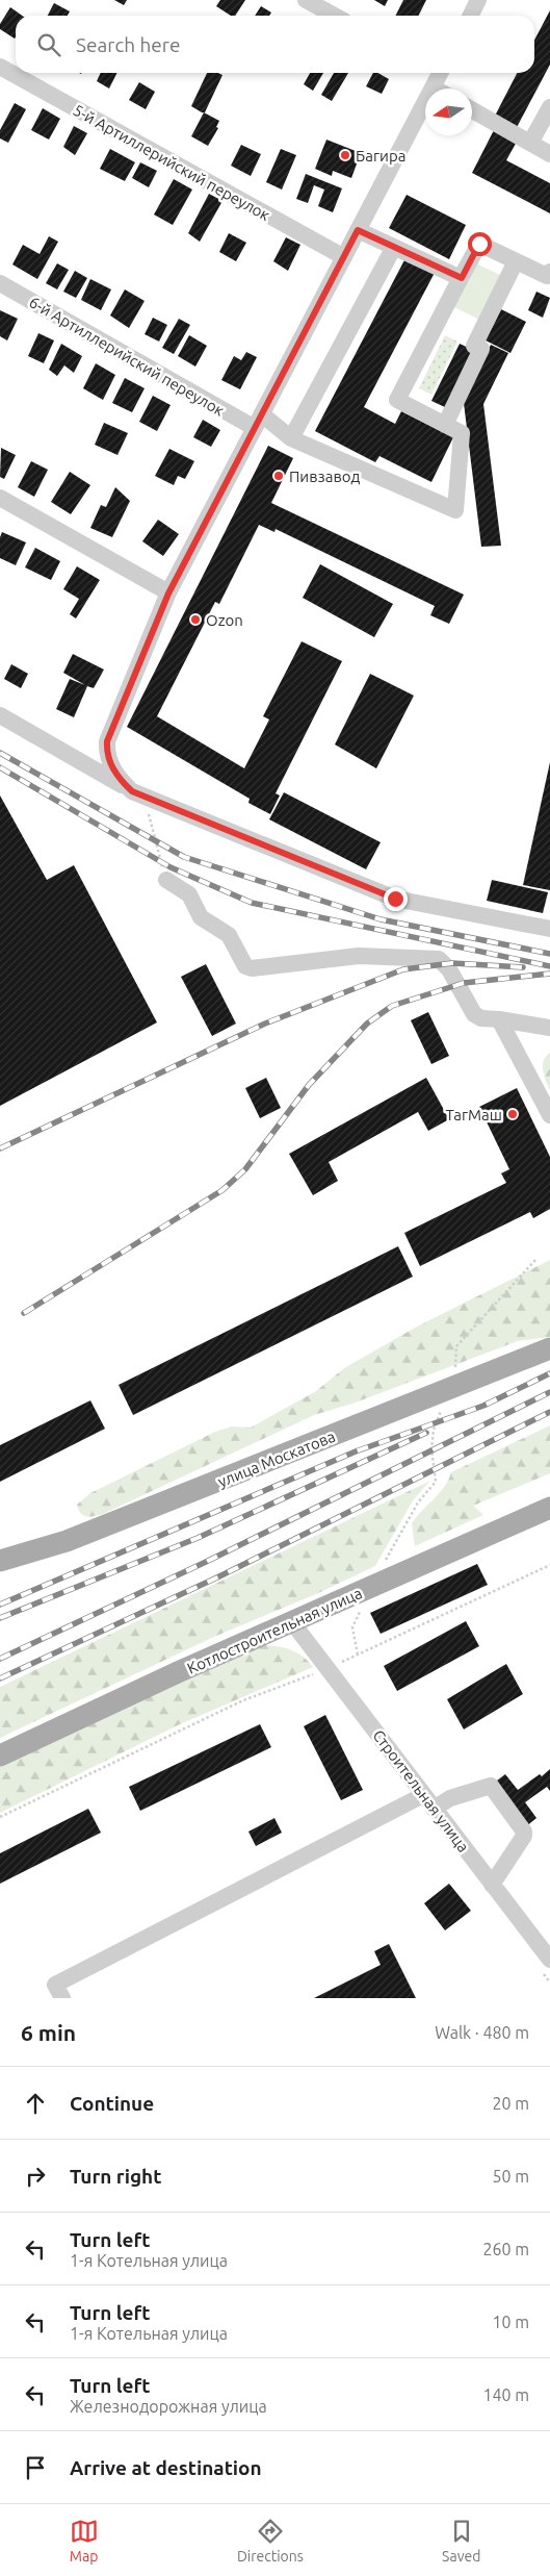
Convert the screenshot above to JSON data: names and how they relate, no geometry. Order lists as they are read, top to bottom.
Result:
{
  "streets": {
    "main road": ["улица Москатова", "Котлостроительная улица"],
    "street": ["5-й Артиллерийский переулок", "6-й Артиллерийский переулок", "Строительная улица"]
  },
  "crossings": [
    ["Котлостроительная улица", "Строительная улица"]
  ],
  "places": [
    "Багира",
    "Пивзавод",
    "Ozon",
    "ТагМаш"
  ],
  "north": "left",
  "page": {
    "search": "Search here",
    "heading": ["6 min", "Walk · 480 m"],
    "list": [
      ["Continue", "20 m"],
      ["Turn right", "50 m"],
      ["Turn left", "1-я Котельная улица", "260 m"],
      ["Turn left", "1-я Котельная улица", "10 m"],
      ["Turn left", "Железнодорожная улица", "140 m"],
      "Arrive at destination"
    ],
    "nav": ["Map", "Directions", "Saved"]
  }
}
